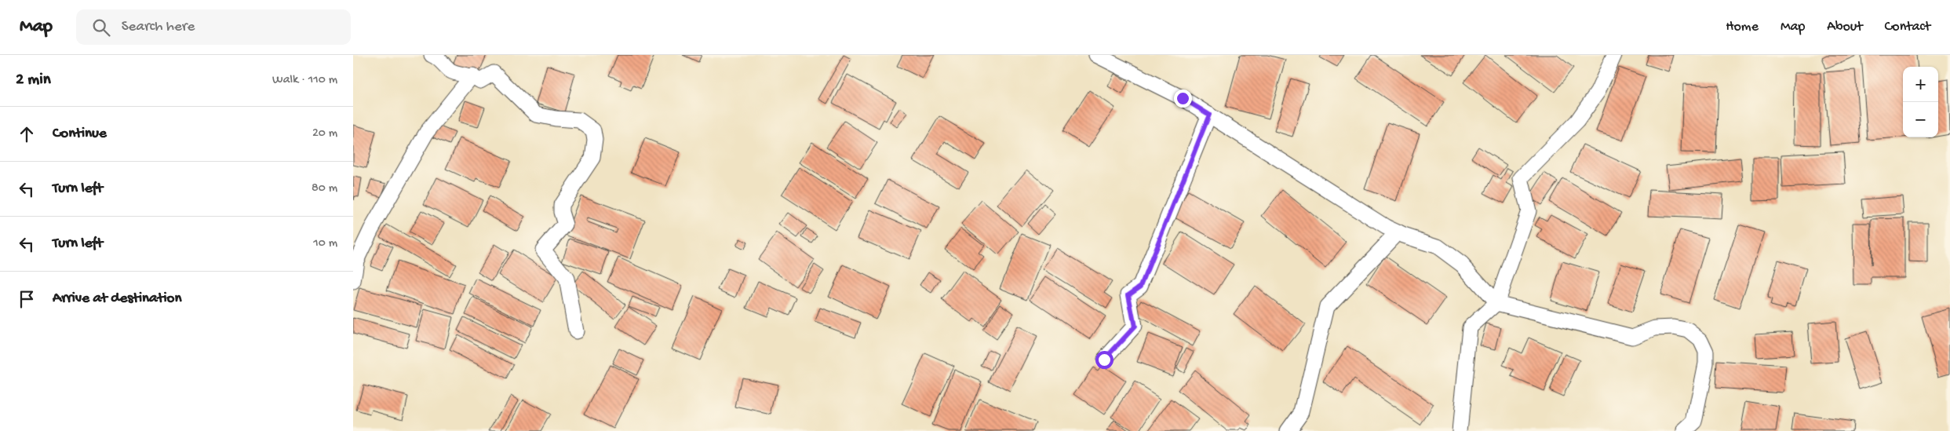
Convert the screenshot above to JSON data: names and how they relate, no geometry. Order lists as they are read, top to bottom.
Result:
{
  "page": {
    "header": "Map",
    "search": "Search here",
    "nav": [
      "Home",
      "Map",
      "About",
      "Contact"
    ],
    "heading": ["2 min", "Walk · 110 m"],
    "map_buttons": ["+", "−"],
    "list": [
      ["Continue", "20 m"],
      ["Turn left", "80 m"],
      ["Turn left", "10 m"],
      "Arrive at destination"
    ]
  }
}
